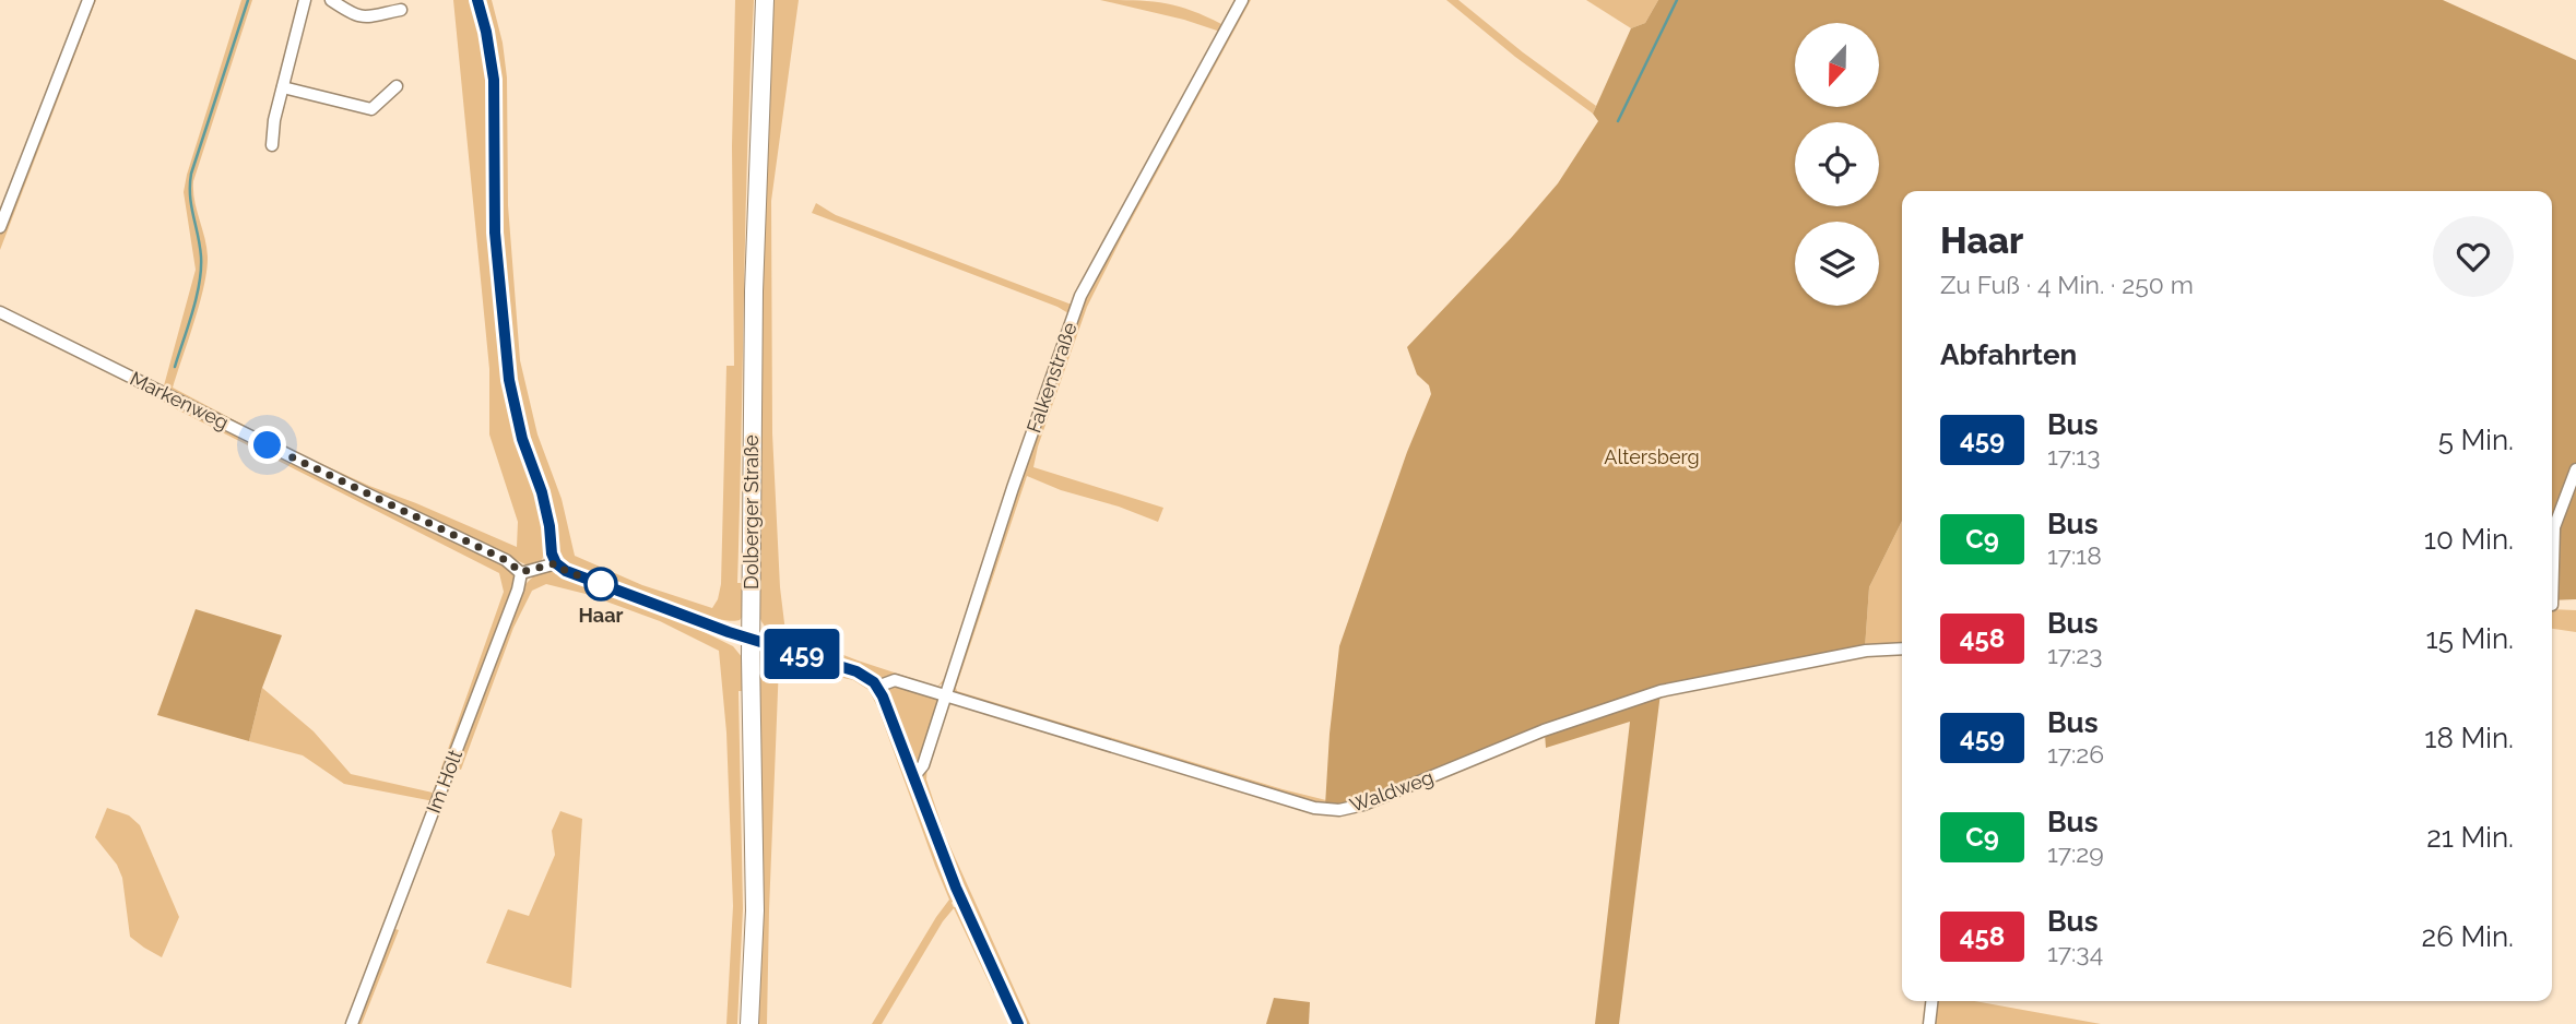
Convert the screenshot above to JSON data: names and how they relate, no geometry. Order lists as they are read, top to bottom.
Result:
{
  "streets": {
    "main road": ["Dolberger Straße"],
    "street": [
      "Falkenstraße",
      "Markenweg",
      "Im Holt",
      "Waldweg"
    ]
  },
  "crossings": [
    ["Falkenstraße", "Waldweg"],
    ["Markenweg", "Im Holt"]
  ],
  "parks": ["Altersberg"],
  "places": ["Haar"],
  "lines": ["bus line 459"],
  "north": "bottom",
  "page": {
    "on_map": "459",
    "heading": [
      ["Haar", "Zu Fuß · 4 Min. · 250 m"],
      "Abfahrten"
    ],
    "list": [
      {
        "mark": "459",
        "name": "Bus",
        "note": "17:13",
        "value": "5 Min."
      },
      {
        "mark": "C9",
        "name": "Bus",
        "note": "17:18",
        "value": "10 Min."
      },
      {
        "mark": "458",
        "name": "Bus",
        "note": "17:23",
        "value": "15 Min."
      },
      {
        "mark": "459",
        "name": "Bus",
        "note": "17:26",
        "value": "18 Min."
      },
      {
        "mark": "C9",
        "name": "Bus",
        "note": "17:29",
        "value": "21 Min."
      },
      {
        "mark": "458",
        "name": "Bus",
        "note": "17:34",
        "value": "26 Min."
      }
    ]
  }
}
